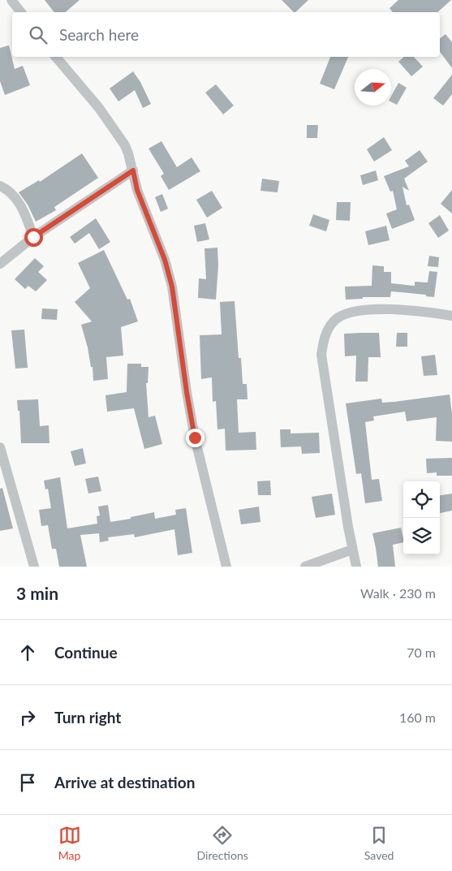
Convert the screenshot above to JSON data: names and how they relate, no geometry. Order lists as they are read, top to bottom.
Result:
{
  "north": "right",
  "page": {
    "search": "Search here",
    "heading": ["3 min", "Walk · 230 m"],
    "list": [
      ["Continue", "70 m"],
      ["Turn right", "160 m"],
      "Arrive at destination"
    ],
    "nav": ["Map", "Directions", "Saved"]
  }
}
